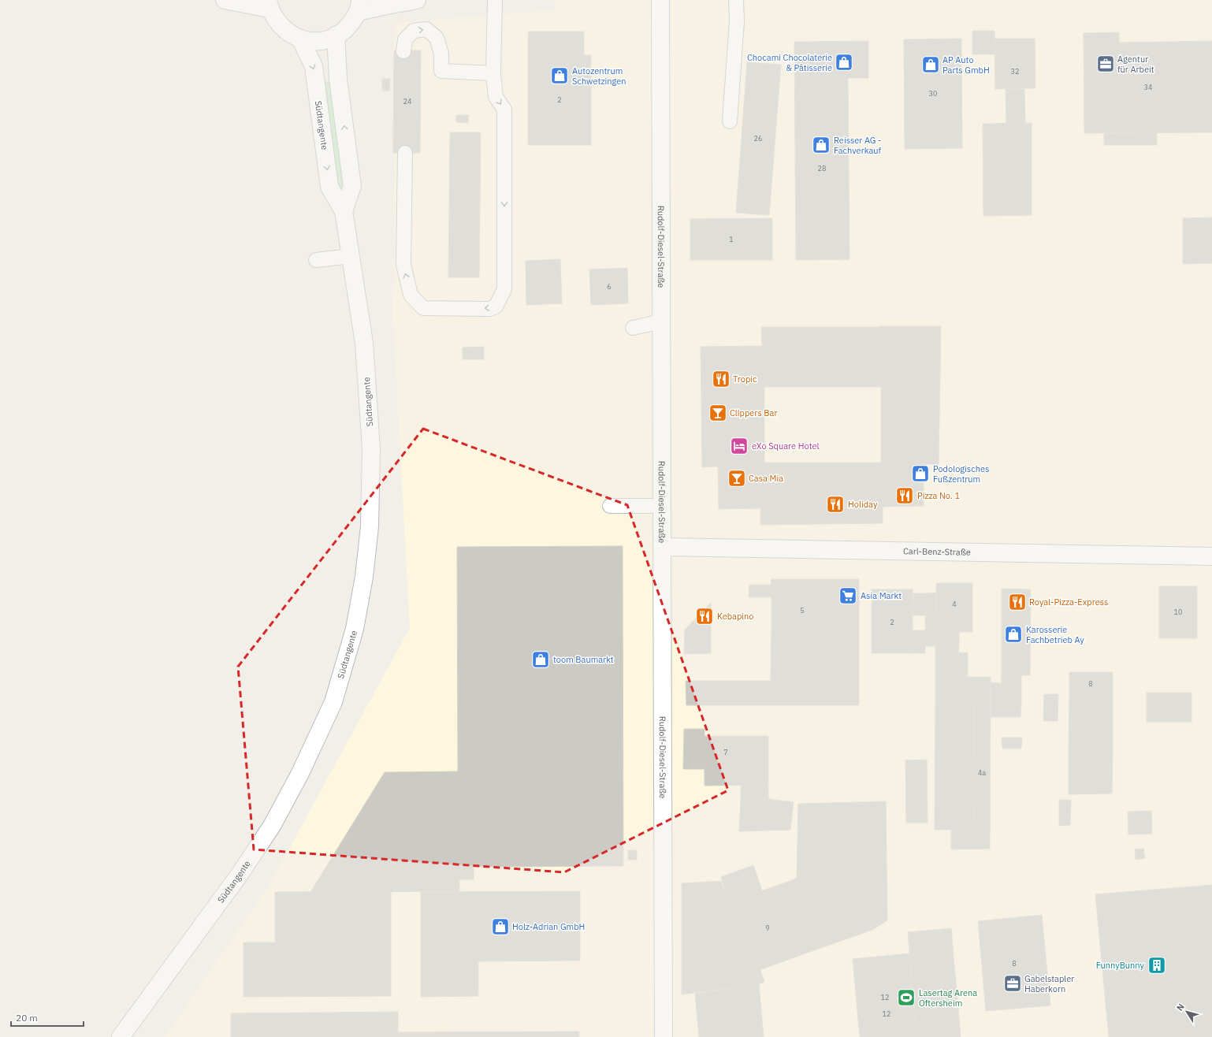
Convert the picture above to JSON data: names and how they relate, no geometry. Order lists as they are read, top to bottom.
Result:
{
  "streets": {
    "street": ["Südtangente", "Rudolf-Diesel-Straße", "Carl-Benz-Straße"]
  },
  "crossings": [
    ["Rudolf-Diesel-Straße", "Carl-Benz-Straße"]
  ],
  "places": {
    "shop": [
      "Chocami Chocolaterie & Pâtisserie",
      "AP Auto Parts GmbH",
      "Autozentrum Schwetzingen",
      "Reisser AG - Fachverkauf",
      "Podologisches Fußzentrum",
      "Karosserie Fachbetrieb Ay",
      "toom Baumarkt",
      "Holz-Adrian GmbH"
    ],
    "office": ["Agentur für Arbeit", "Gabelstapler Haberkorn"],
    "restaurant": [
      "Tropic",
      "Pizza No. 1",
      "Holiday",
      "Royal-Pizza-Express",
      "Kebapino"
    ],
    "bar": ["Clippers Bar", "Casa Mia"],
    "hotel": ["eXo Square Hotel"],
    "supermarket": ["Asia Markt"],
    "building": ["FunnyBunny"],
    "sports": ["Lasertag Arena Oftersheim"]
  },
  "house_numbers": [
    "32",
    "34",
    "30",
    "2",
    "24",
    "26",
    "28",
    "1",
    "6",
    "4",
    "5",
    "10",
    "2",
    "8",
    "7",
    "4a",
    "9",
    "8",
    "12",
    "12"
  ],
  "scale_bar": "20 m",
  "north": "top left"
}
